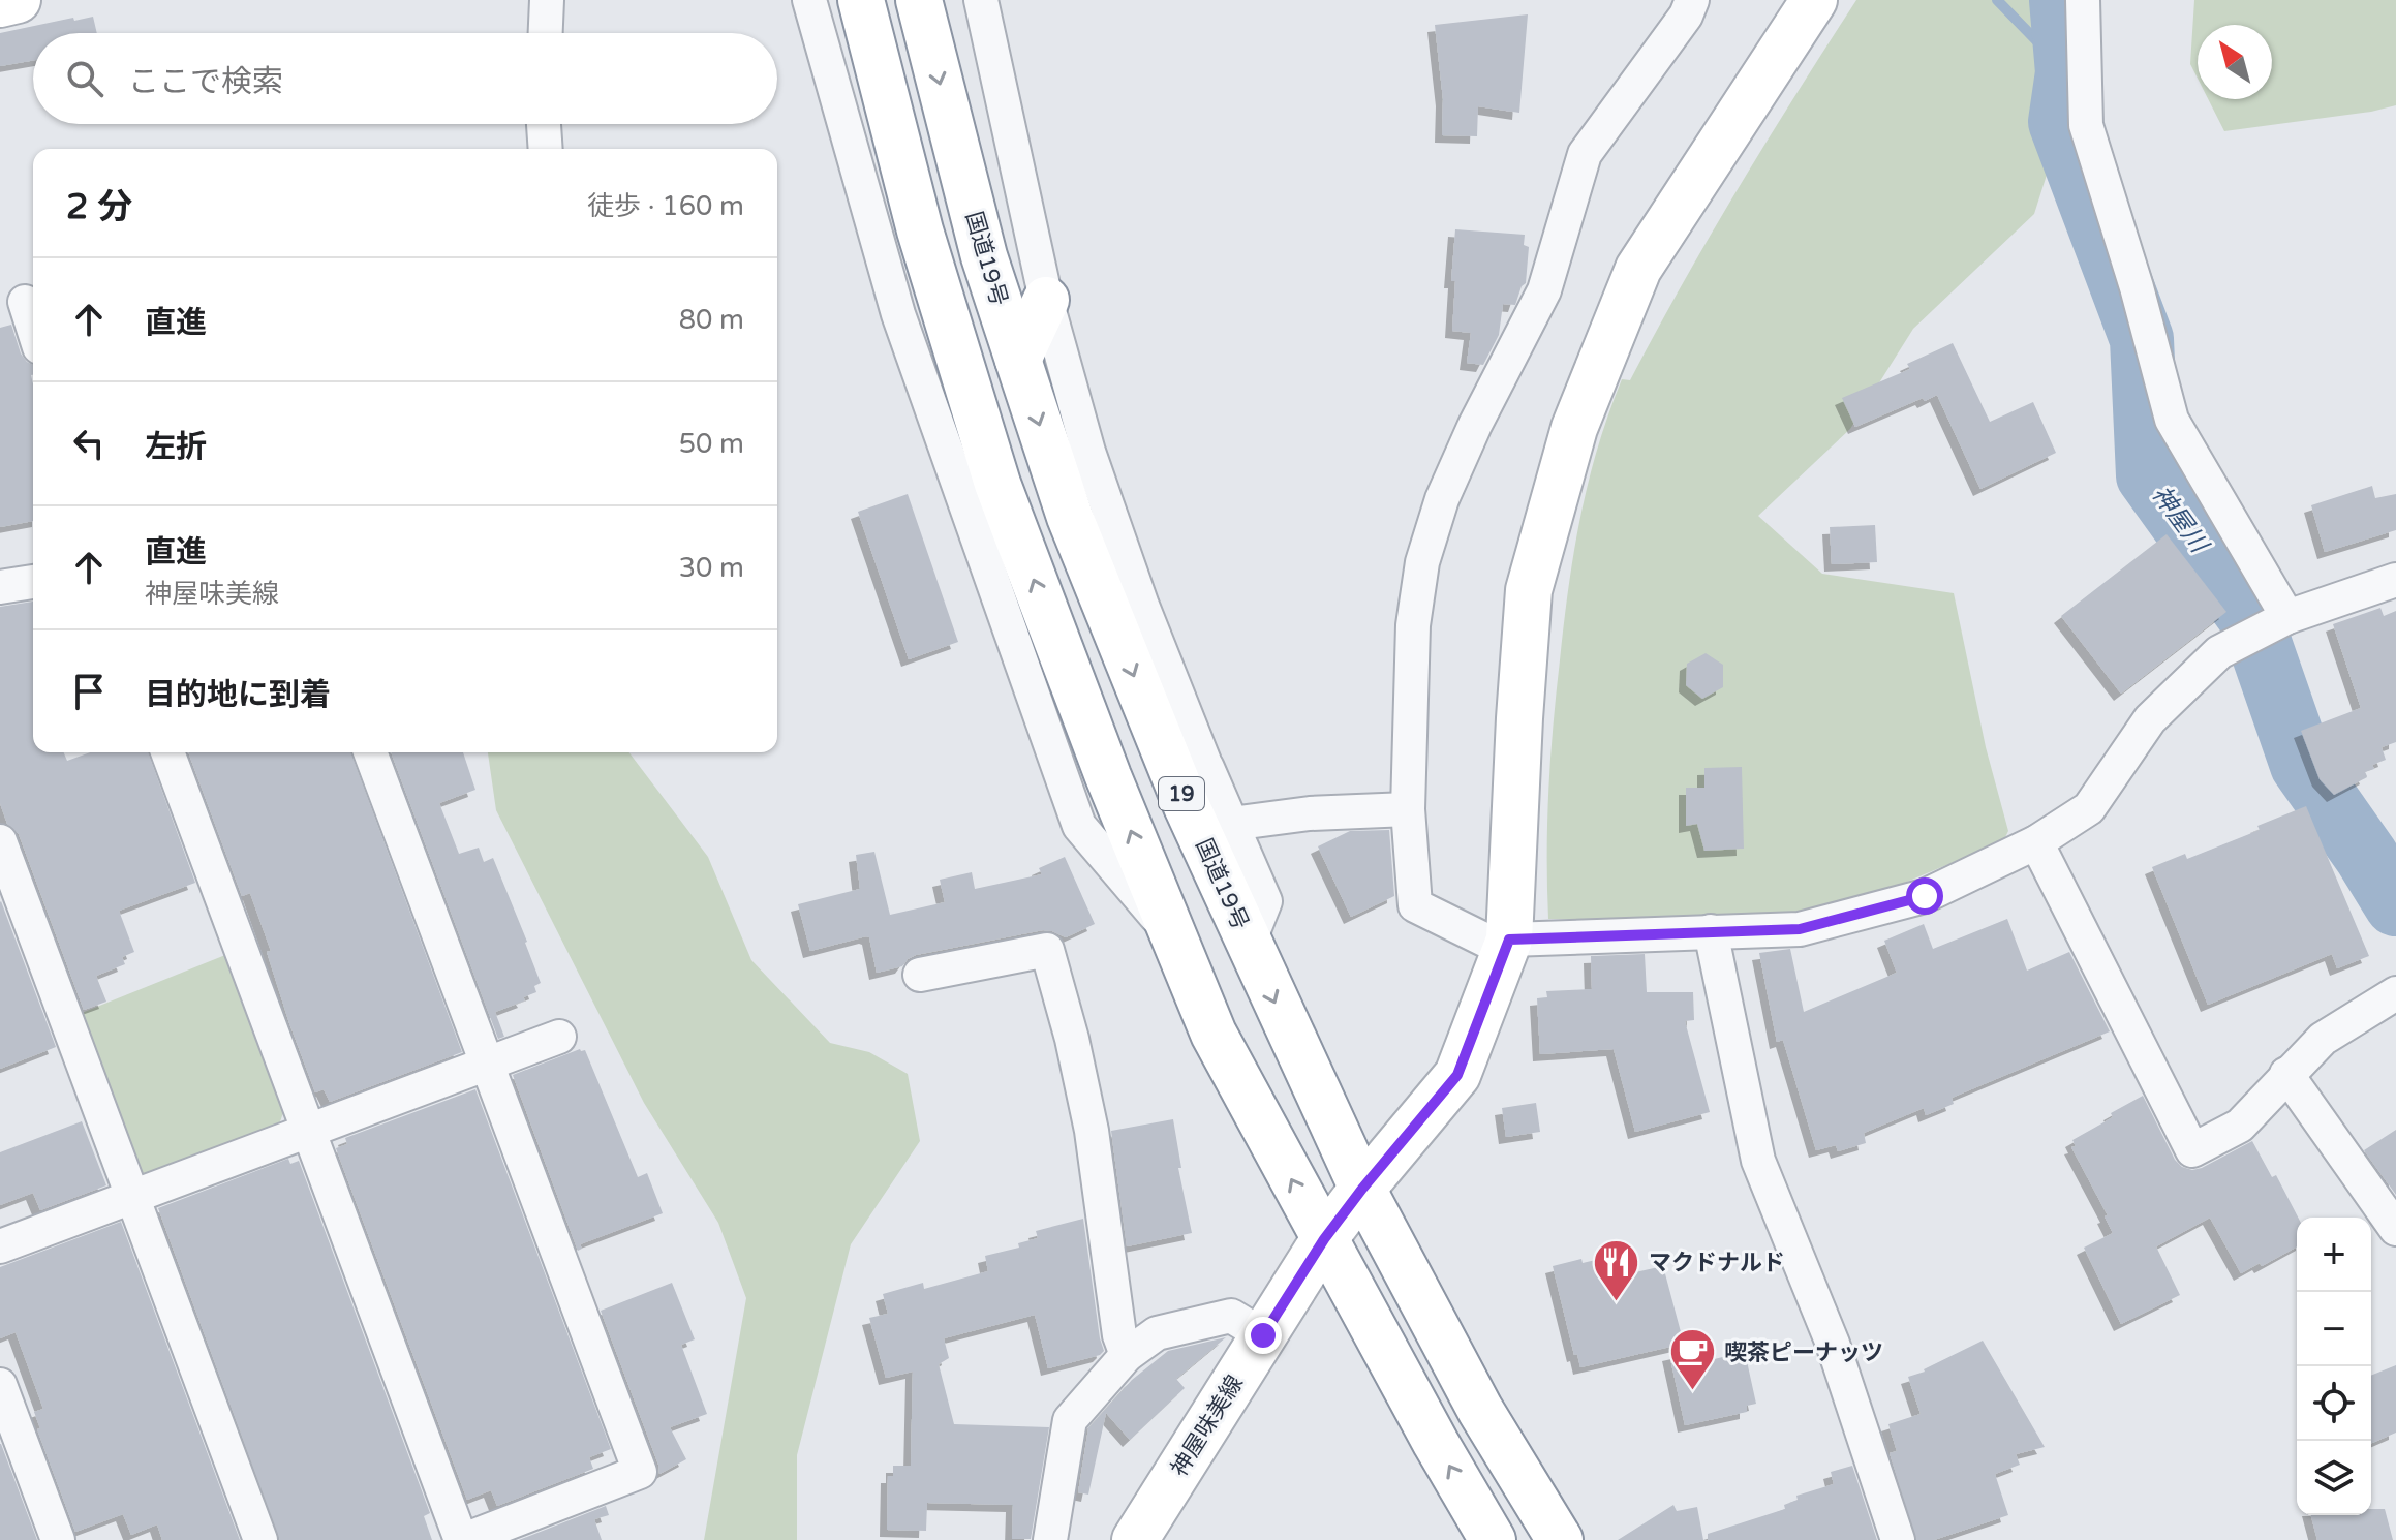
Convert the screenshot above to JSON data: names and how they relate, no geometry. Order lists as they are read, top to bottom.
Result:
{
  "streets": {
    "main road": ["国道19号", "19", "神屋味美線"]
  },
  "crossings": [
    ["国道19号", "神屋味美線"],
    ["19", "神屋味美線"]
  ],
  "water": ["神屋川"],
  "places": {
    "restaurant": ["マクドナルド"],
    "cafe": ["喫茶ピーナッツ"]
  },
  "north": "top left",
  "page": {
    "search": "ここで検索",
    "heading": ["2 分", "徒歩 · 160 m"],
    "list": [
      ["直進", "80 m"],
      ["左折", "50 m"],
      ["直進", "神屋味美線", "30 m"],
      "目的地に到着"
    ],
    "map_buttons": ["+", "−"]
  }
}
